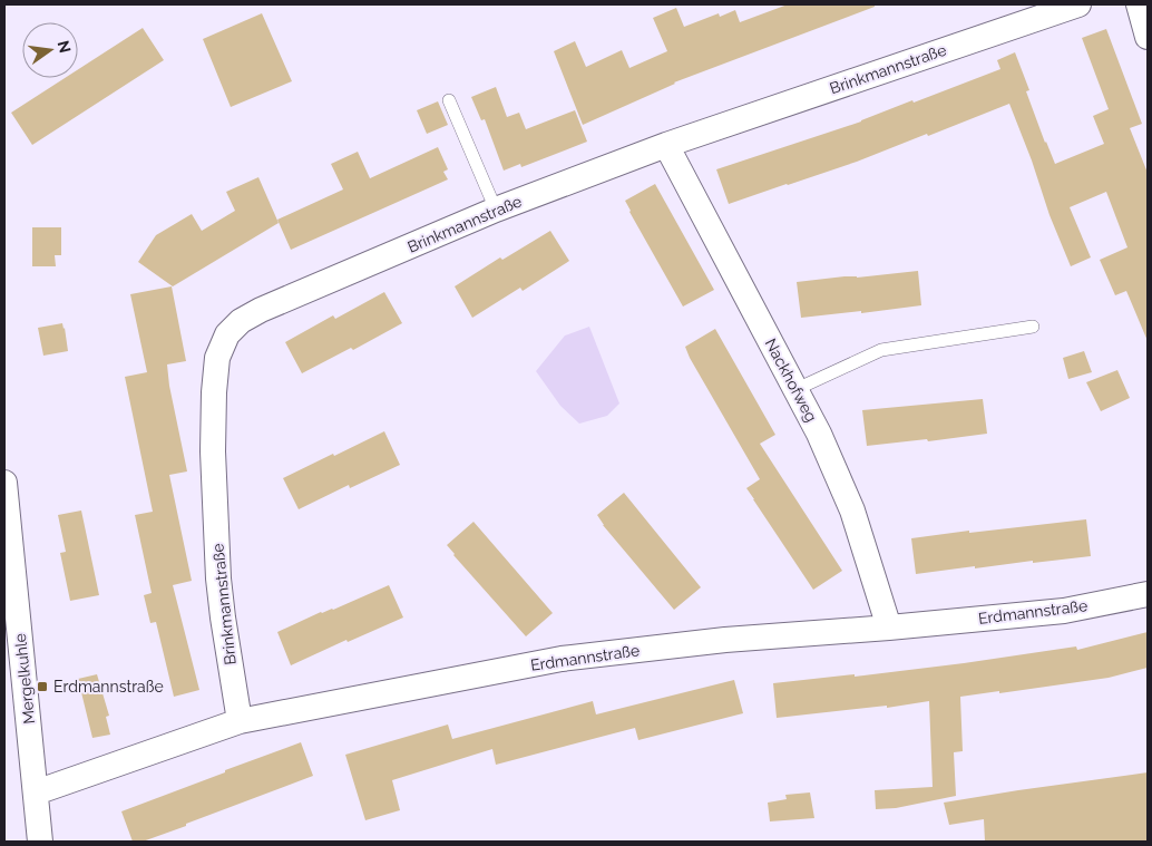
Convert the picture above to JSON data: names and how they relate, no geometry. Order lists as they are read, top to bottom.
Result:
{
  "streets": {
    "street": [
      "Brinkmannstraße",
      "Nackhofweg",
      "Erdmannstraße",
      "Mergelkuhle"
    ]
  },
  "crossings": [
    ["Brinkmannstraße", "Nackhofweg"],
    ["Brinkmannstraße", "Erdmannstraße"],
    ["Nackhofweg", "Erdmannstraße"],
    ["Erdmannstraße", "Mergelkuhle"]
  ],
  "places": {
    "transit": ["Erdmannstraße"]
  },
  "north": "right"
}
